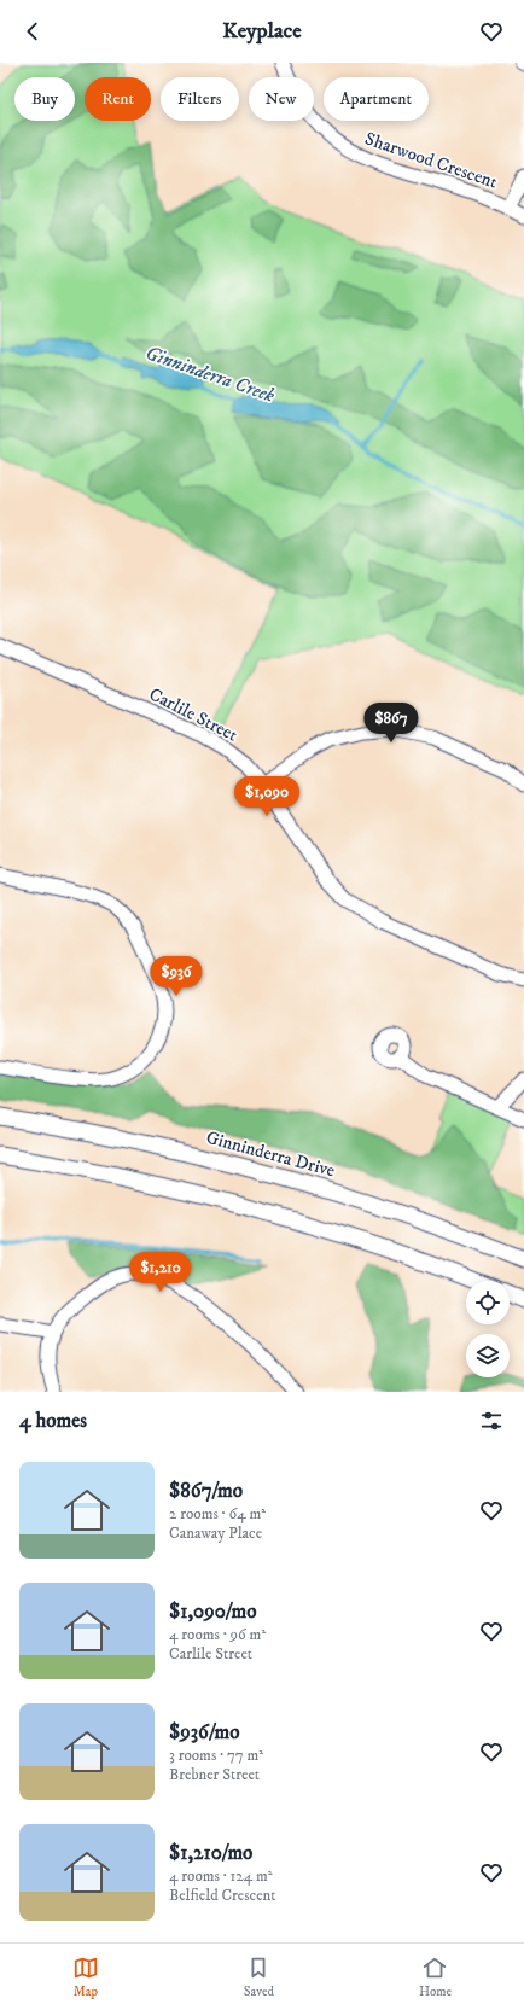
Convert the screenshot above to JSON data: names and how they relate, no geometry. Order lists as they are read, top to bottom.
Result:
{
  "streets": {
    "main road": ["Ginninderra Drive"],
    "street": ["Sharwood Crescent", "Carlile Street"]
  },
  "water": ["Ginninderra Creek"],
  "page": {
    "header": "Keyplace",
    "chip": [
      "Buy",
      "Rent",
      "Filters",
      "New",
      "Apartment"
    ],
    "price": [
      "$867",
      "$1,090",
      "$936",
      "$1,210"
    ],
    "heading": "4 homes",
    "list": [
      {
        "name": "$867/mo",
        "note": "2 rooms · 64 m² · Canaway Place"
      },
      {
        "name": "$1,090/mo",
        "note": "4 rooms · 96 m² · Carlile Street"
      },
      {
        "name": "$936/mo",
        "note": "3 rooms · 77 m² · Brebner Street"
      },
      {
        "name": "$1,210/mo",
        "note": "4 rooms · 124 m² · Belfield Crescent"
      }
    ],
    "tabs": ["Map", "Saved", "Home"]
  }
}
